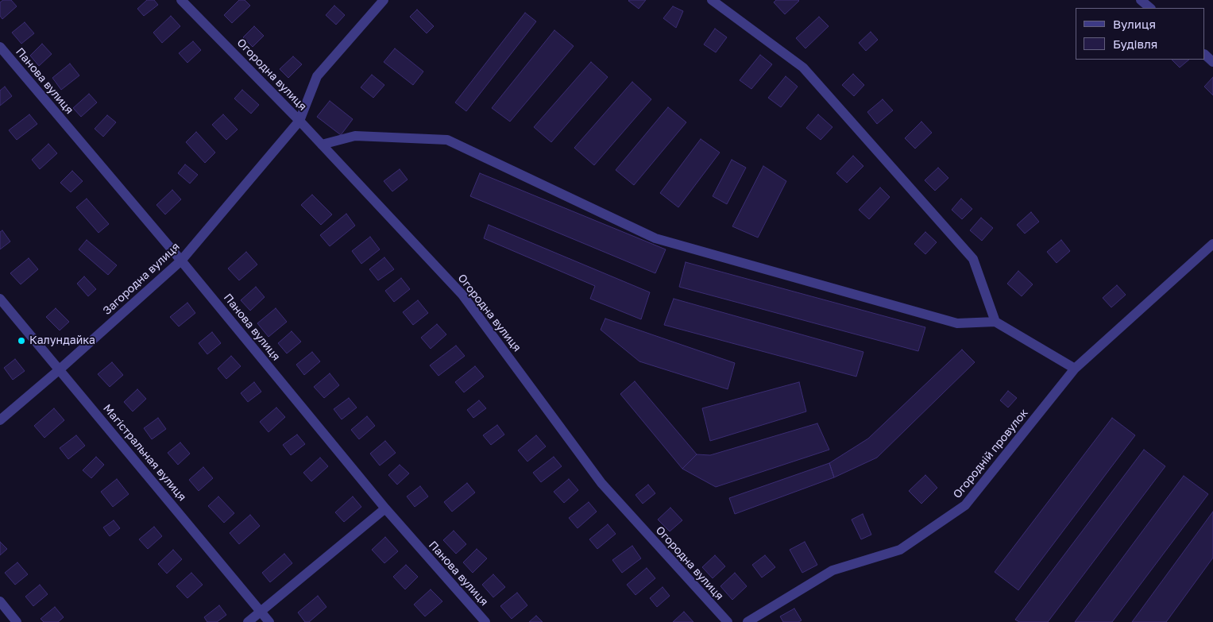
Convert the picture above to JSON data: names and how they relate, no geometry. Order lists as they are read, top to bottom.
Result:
{
  "streets": {
    "street": [
      "Огородна вулиця",
      "Панова вулиця",
      "Загородна вулиця",
      "Магістральная вулиця",
      "Огородній провулок"
    ]
  },
  "crossings": [
    ["Огородна вулиця", "Загородна вулиця"],
    ["Панова вулиця", "Загородна вулиця"],
    ["Загородна вулиця", "Магістральная вулиця"]
  ],
  "places": ["Калундайка"],
  "legend": ["Вулиця", "Будівля"]
}
